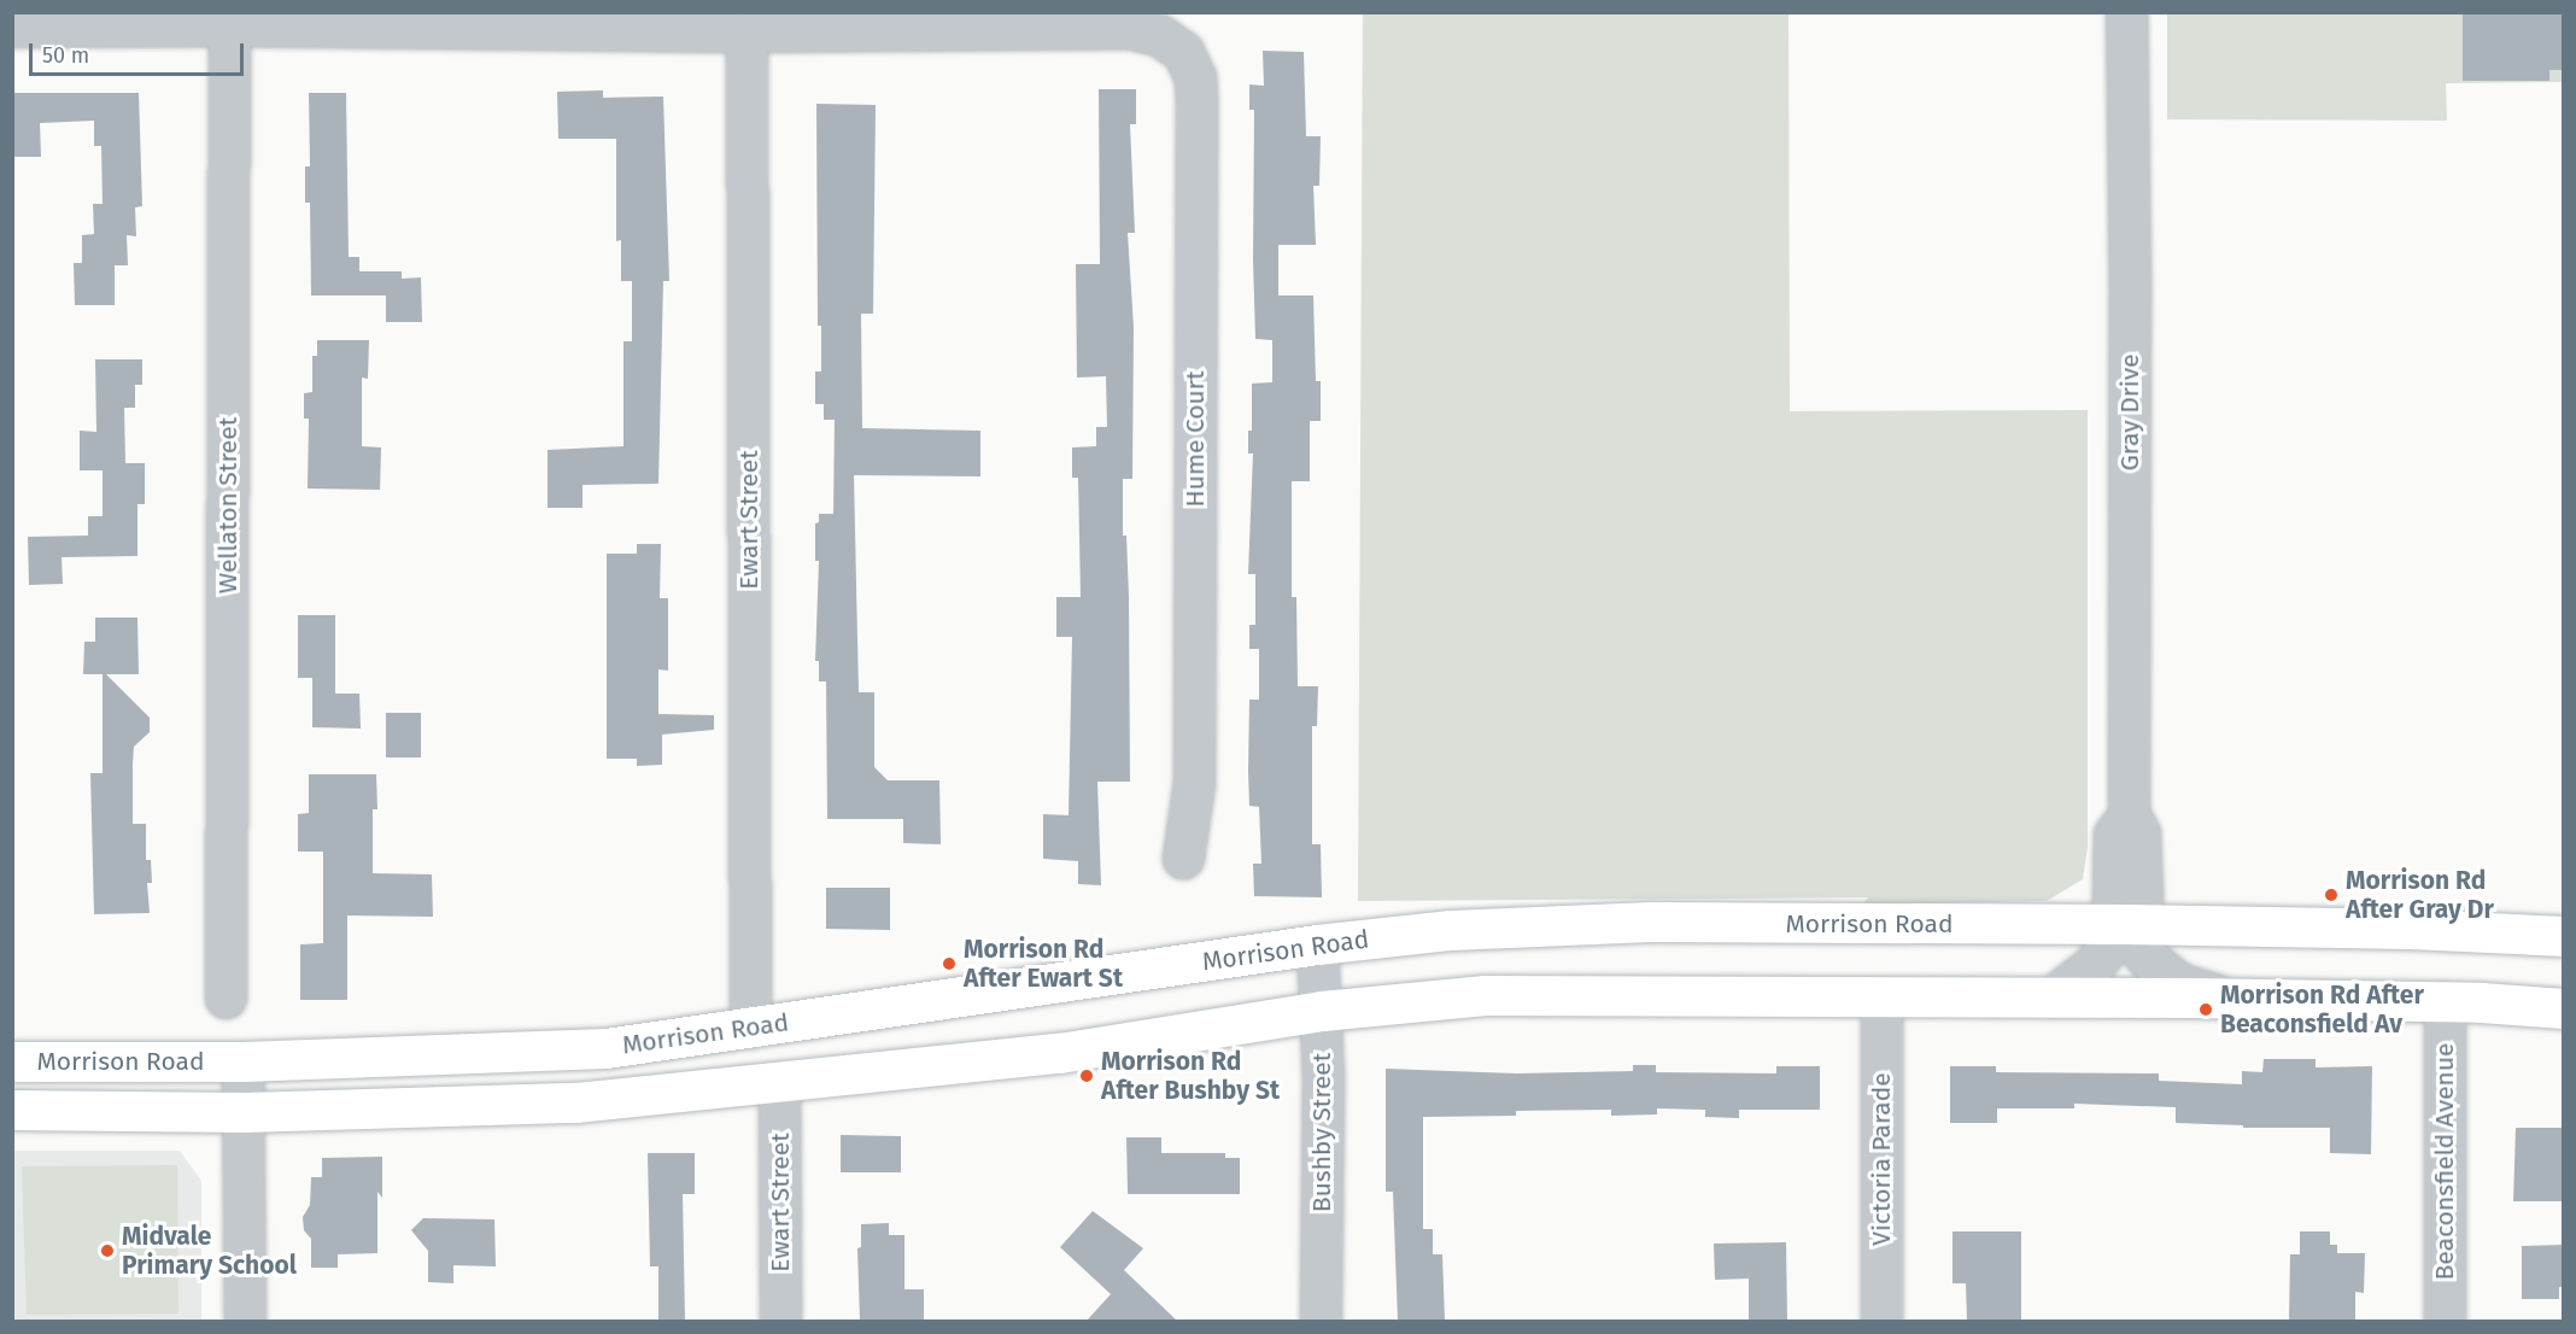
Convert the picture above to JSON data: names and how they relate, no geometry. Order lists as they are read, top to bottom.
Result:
{
  "streets": {
    "main road": ["Morrison Road"],
    "street": [
      "Gray Drive",
      "Hume Court",
      "Wellaton Street",
      "Ewart Street",
      "Bushby Street",
      "Victoria Parade",
      "Beaconsfield Avenue"
    ]
  },
  "crossings": [
    ["Gray Drive", "Morrison Road"],
    ["Hume Court", "Ewart Street"],
    ["Ewart Street", "Morrison Road"],
    ["Morrison Road", "Bushby Street"],
    ["Morrison Road", "Victoria Parade"],
    ["Morrison Road", "Beaconsfield Avenue"]
  ],
  "places": [
    "Morrison Rd After Gray Dr",
    "Morrison Rd After Ewart St",
    "Morrison Rd After Beaconsfield Av",
    "Morrison Rd After Bushby St",
    "Midvale Primary School"
  ],
  "scale_bar": "50 m"
}
